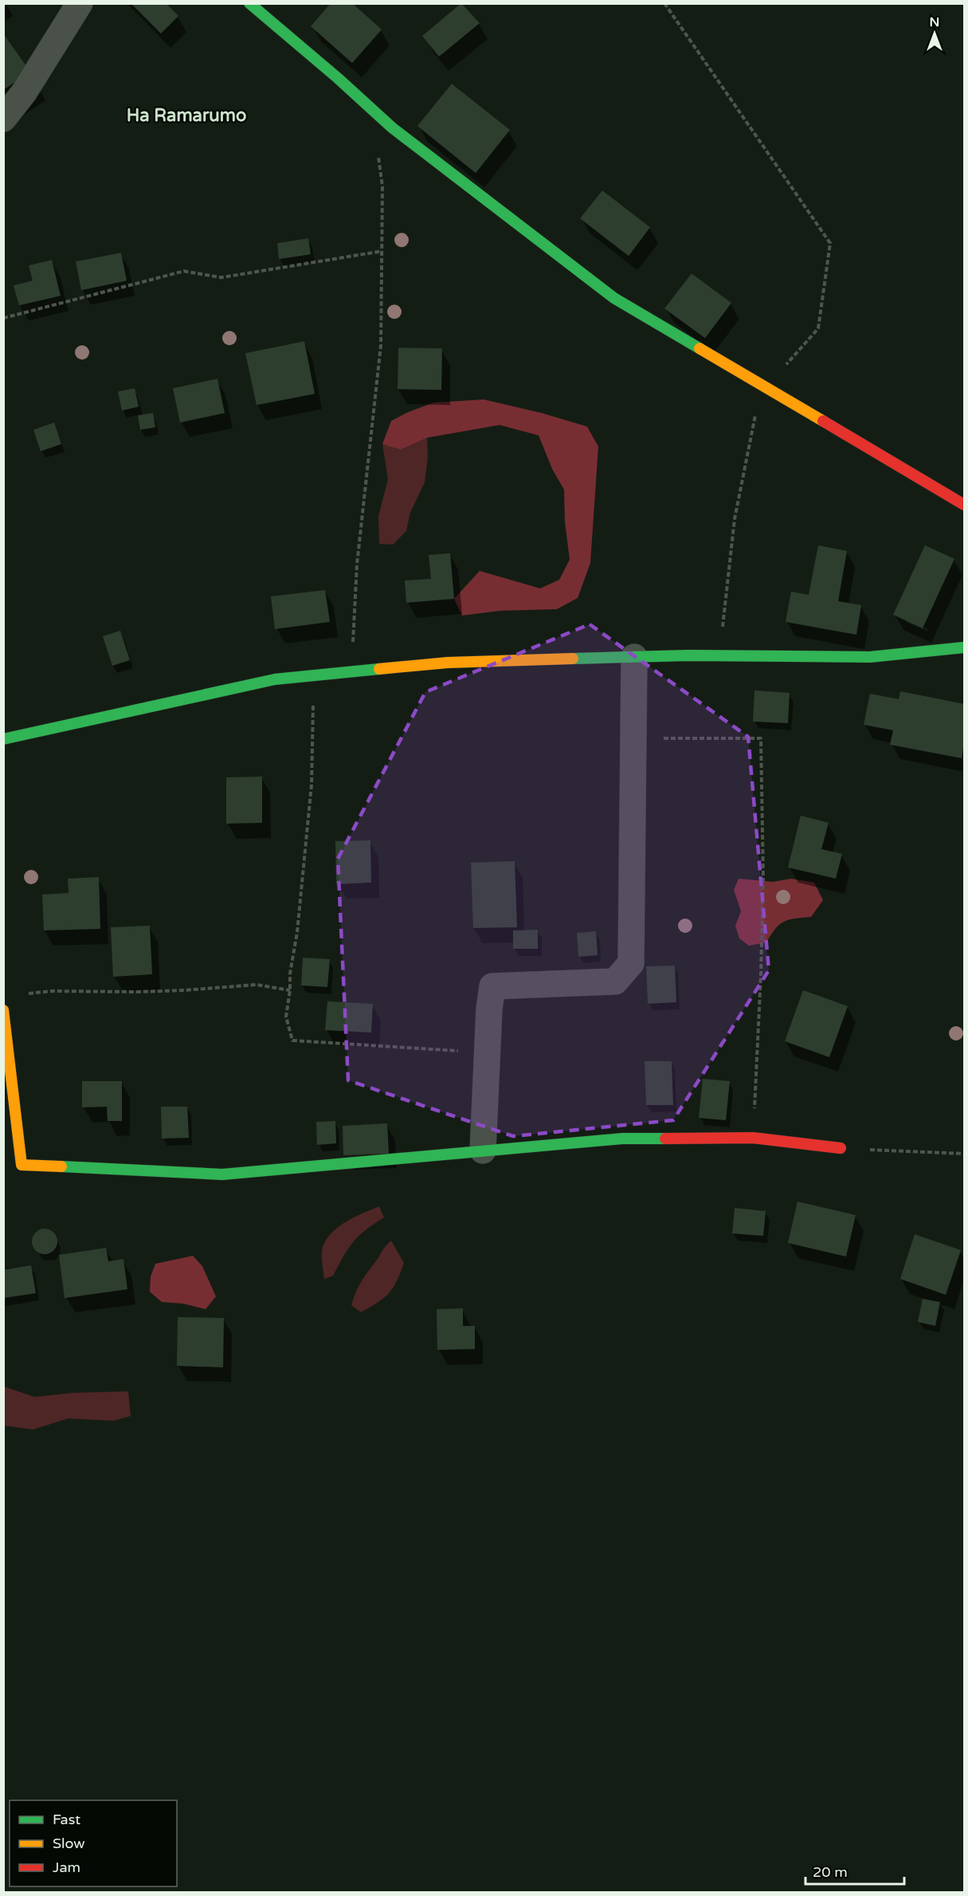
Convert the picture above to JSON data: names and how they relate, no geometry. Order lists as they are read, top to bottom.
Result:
{
  "districts": ["Ha Ramarumo"],
  "legend": ["Fast", "Slow", "Jam"],
  "scale_bar": "20 m",
  "north": "top"
}
